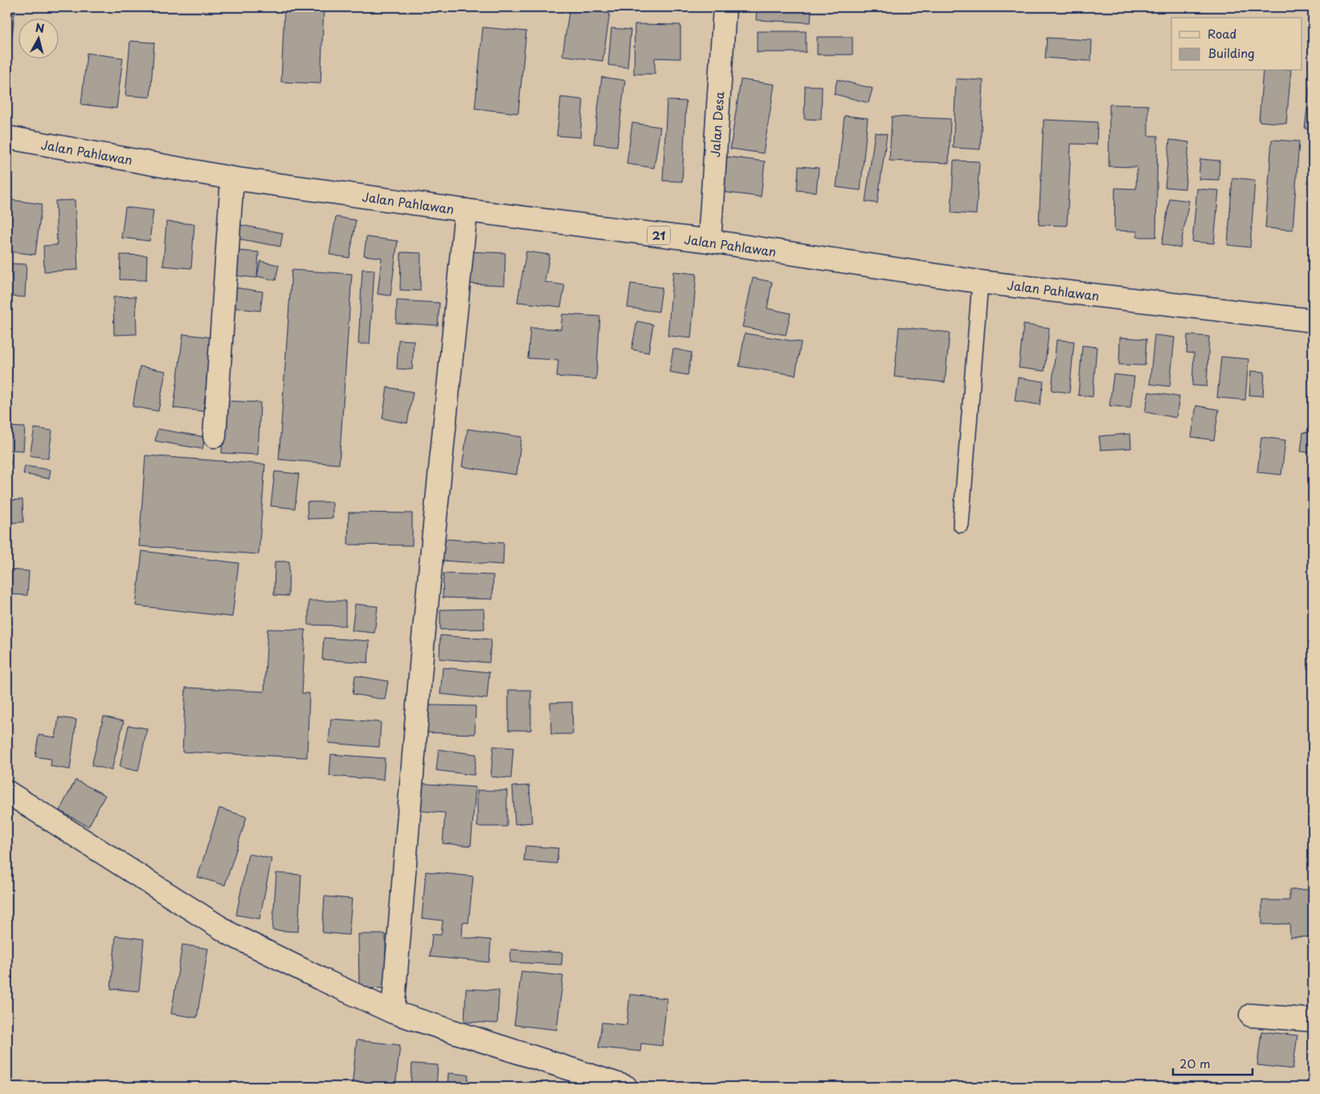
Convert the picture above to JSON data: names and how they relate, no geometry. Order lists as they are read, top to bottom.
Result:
{
  "streets": {
    "main road": ["Jalan Desa", "Jalan Pahlawan", "21"]
  },
  "crossings": [
    ["Jalan Desa", "Jalan Pahlawan"]
  ],
  "legend": ["Road", "Building"],
  "scale_bar": "20 m",
  "north": "top"
}
